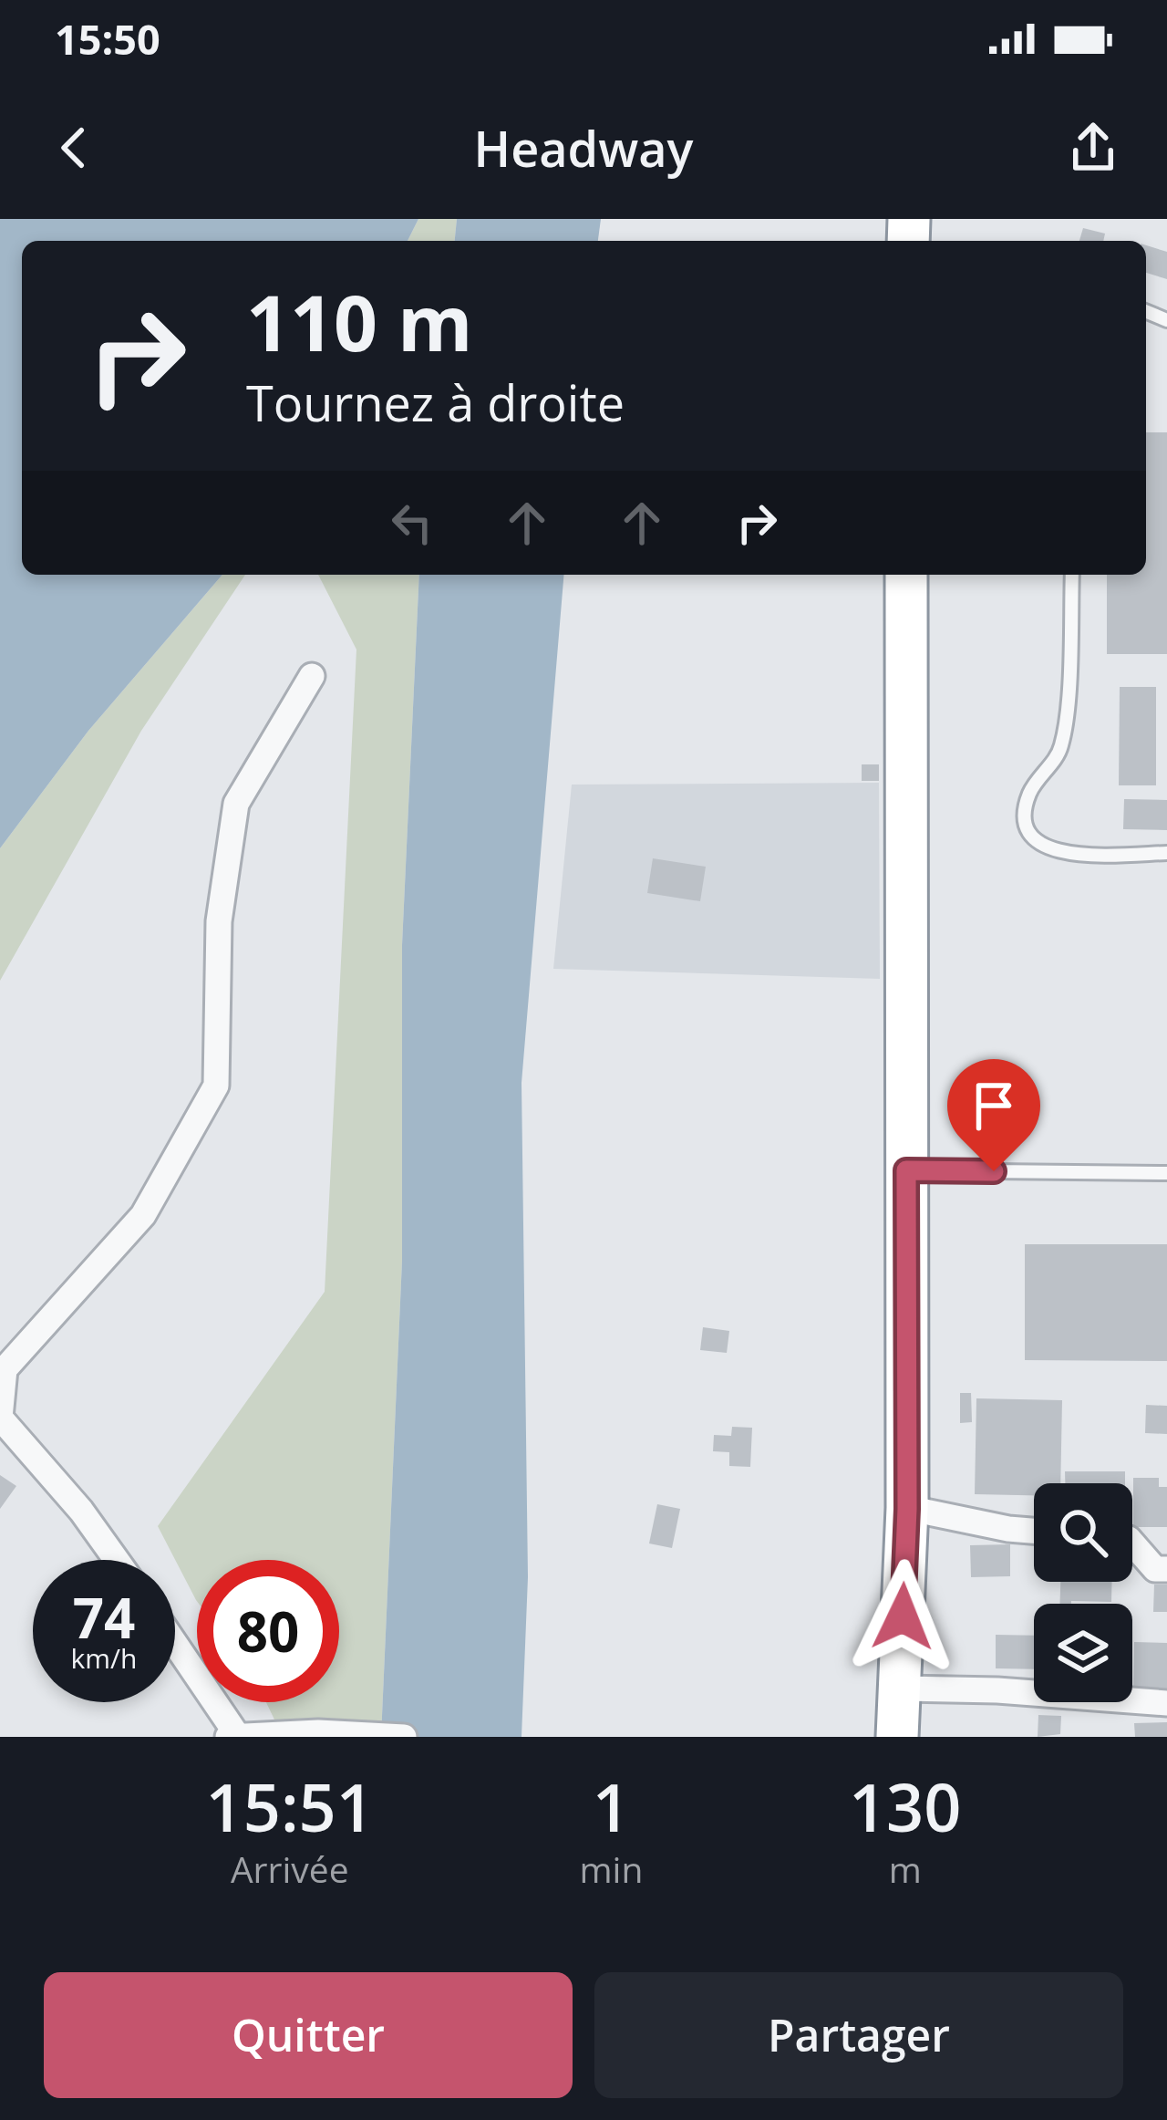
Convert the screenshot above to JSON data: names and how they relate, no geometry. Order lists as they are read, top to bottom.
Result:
{
  "page": {
    "status": "15:50",
    "header": "Headway",
    "turn": ["110 m", "Tournez à droite"],
    "speed": "74 km/h",
    "limit": "80",
    "eta": [
      "15:51",
      "Arrivée",
      "1",
      "min",
      "130",
      "m"
    ],
    "buttons": ["Quitter", "Partager"]
  }
}
